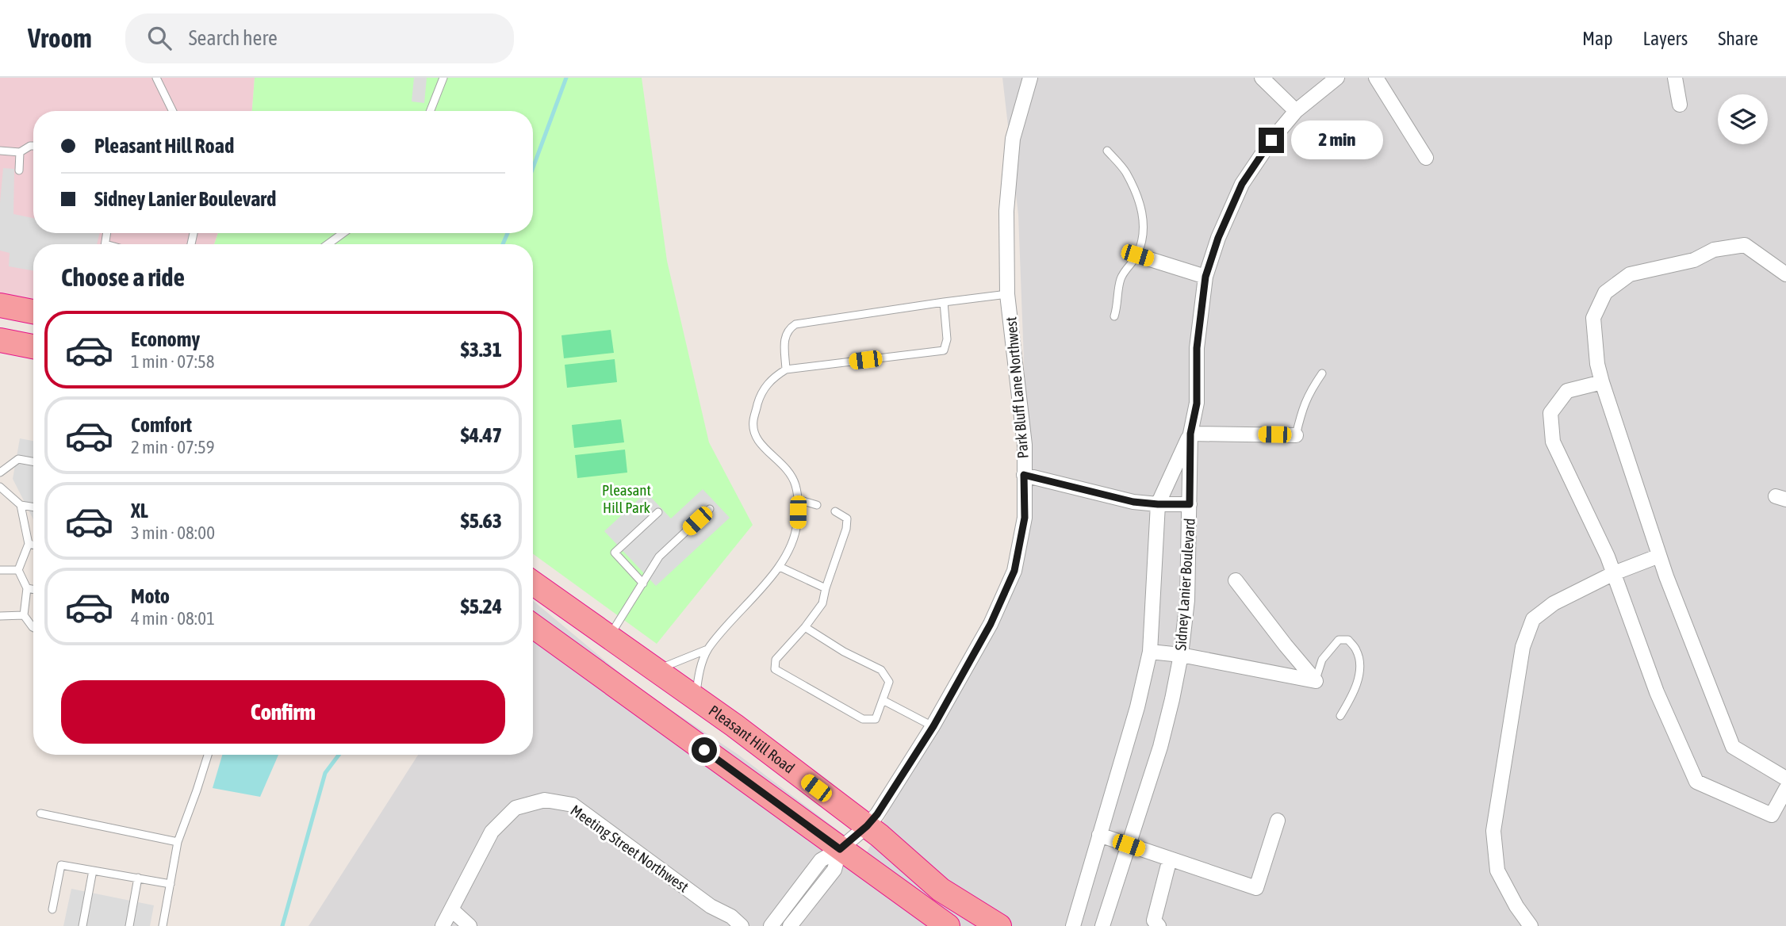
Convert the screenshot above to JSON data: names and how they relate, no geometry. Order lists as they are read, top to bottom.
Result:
{
  "streets": {
    "highway": ["Pleasant Hill Road"],
    "street": ["Park Bluff Lane Northwest", "Sidney Lanier Boulevard", "Meeting Street Northwest"]
  },
  "crossings": [
    ["Park Bluff Lane Northwest", "Pleasant Hill Road"]
  ],
  "parks": ["Pleasant Hill Park"],
  "page": {
    "header": "Vroom",
    "search": "Search here",
    "nav": ["Map", "Layers", "Share"],
    "banner": ["Pleasant Hill Road", "Sidney Lanier Boulevard"],
    "bubble": "2 min",
    "heading": "Choose a ride",
    "list": [
      {
        "name": "Economy",
        "note": "1 min · 07:58",
        "value": "$3.31"
      },
      {
        "name": "Comfort",
        "note": "2 min · 07:59",
        "value": "$4.47"
      },
      {
        "name": "XL",
        "note": "3 min · 08:00",
        "value": "$5.63"
      },
      {
        "name": "Moto",
        "note": "4 min · 08:01",
        "value": "$5.24"
      }
    ],
    "buttons": "Confirm"
  }
}
